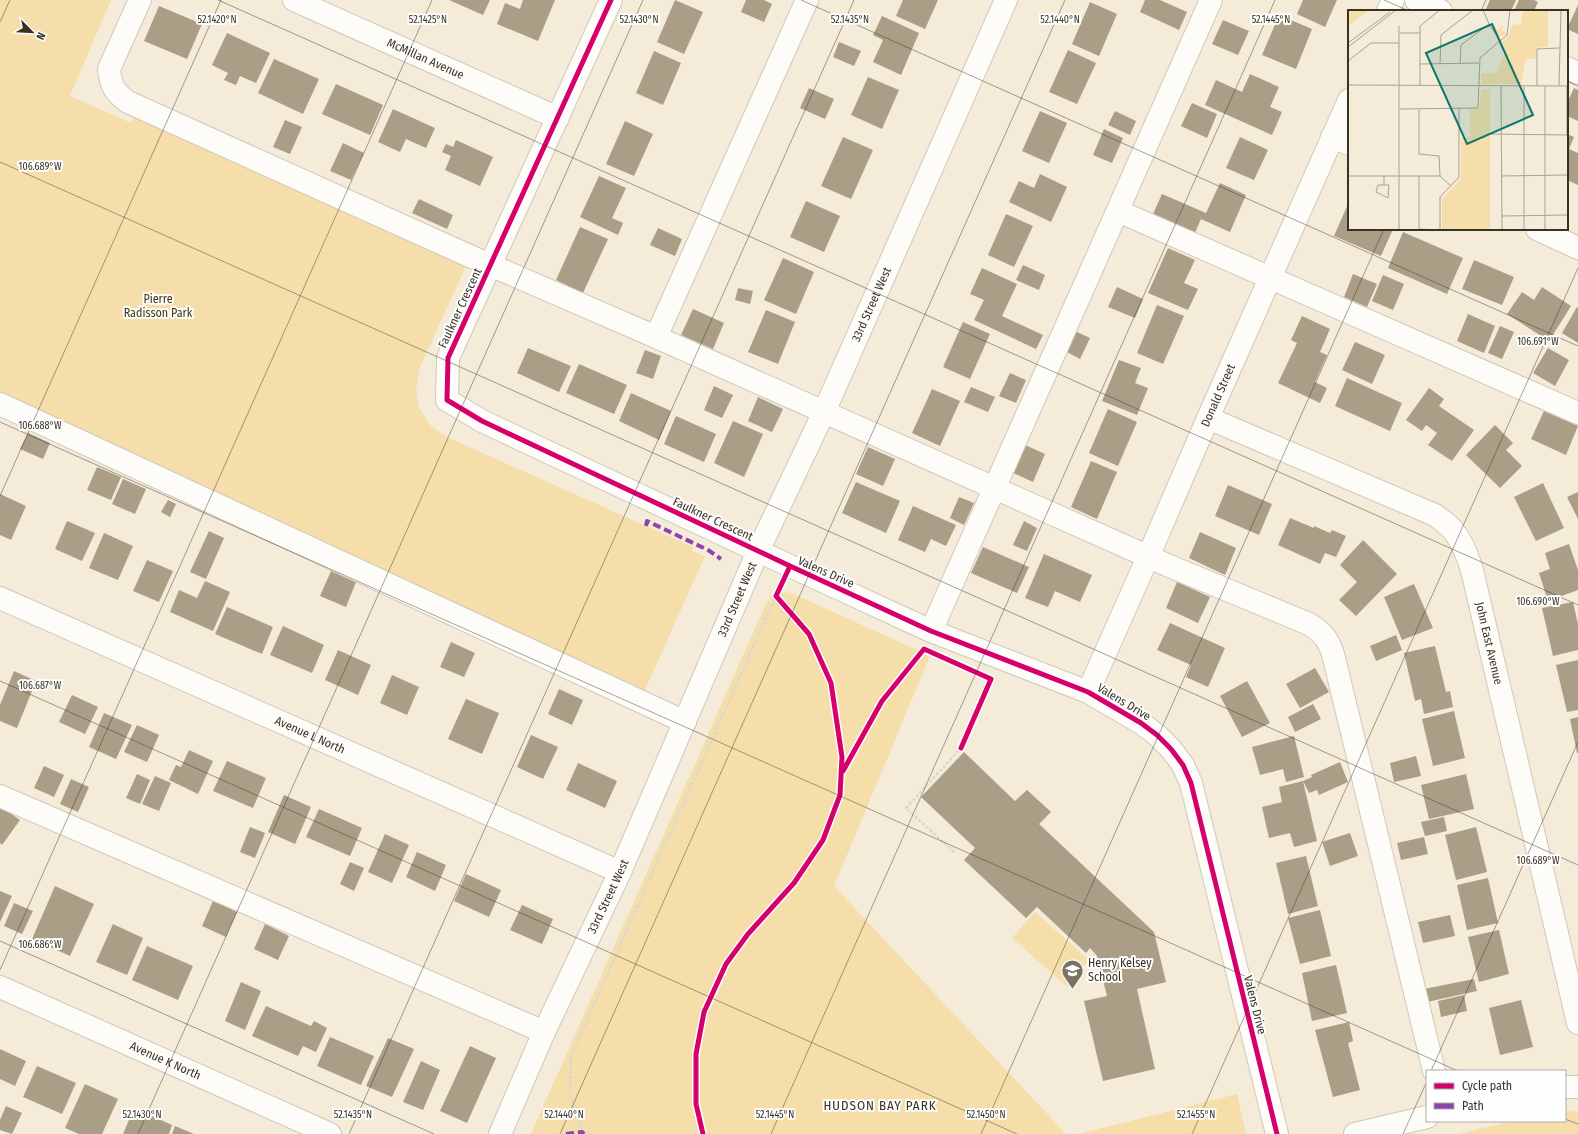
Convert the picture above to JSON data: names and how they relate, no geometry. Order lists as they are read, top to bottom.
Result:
{
  "streets": {
    "street": [
      "McMillan Avenue",
      "33rd Street West",
      "Faulkner Crescent",
      "Donald Street",
      "Valens Drive",
      "John East Avenue",
      "Avenue L North",
      "Avenue K North"
    ]
  },
  "crossings": [
    ["McMillan Avenue", "Faulkner Crescent"],
    ["33rd Street West", "Faulkner Crescent"],
    ["33rd Street West", "Valens Drive"],
    ["33rd Street West", "Avenue L North"],
    ["Faulkner Crescent", "Valens Drive"],
    ["Donald Street", "Valens Drive"],
    ["Donald Street", "John East Avenue"]
  ],
  "districts": ["HUDSON BAY PARK"],
  "parks": ["Pierre Radisson Park"],
  "places": {
    "school or university": ["Henry Kelsey School"]
  },
  "legend": ["Cycle path", "Path"],
  "north": "bottom right",
  "coordinates": [
    "52.1420°N",
    "52.1430°N",
    "52.1435°N",
    "52.1440°N",
    "52.1445°N",
    "52.1425°N",
    "106.689°W",
    "106.691°W",
    "106.688°W",
    "106.690°W",
    "106.687°W",
    "106.686°W",
    "52.1450°N",
    "52.1455°N"
  ]
}
